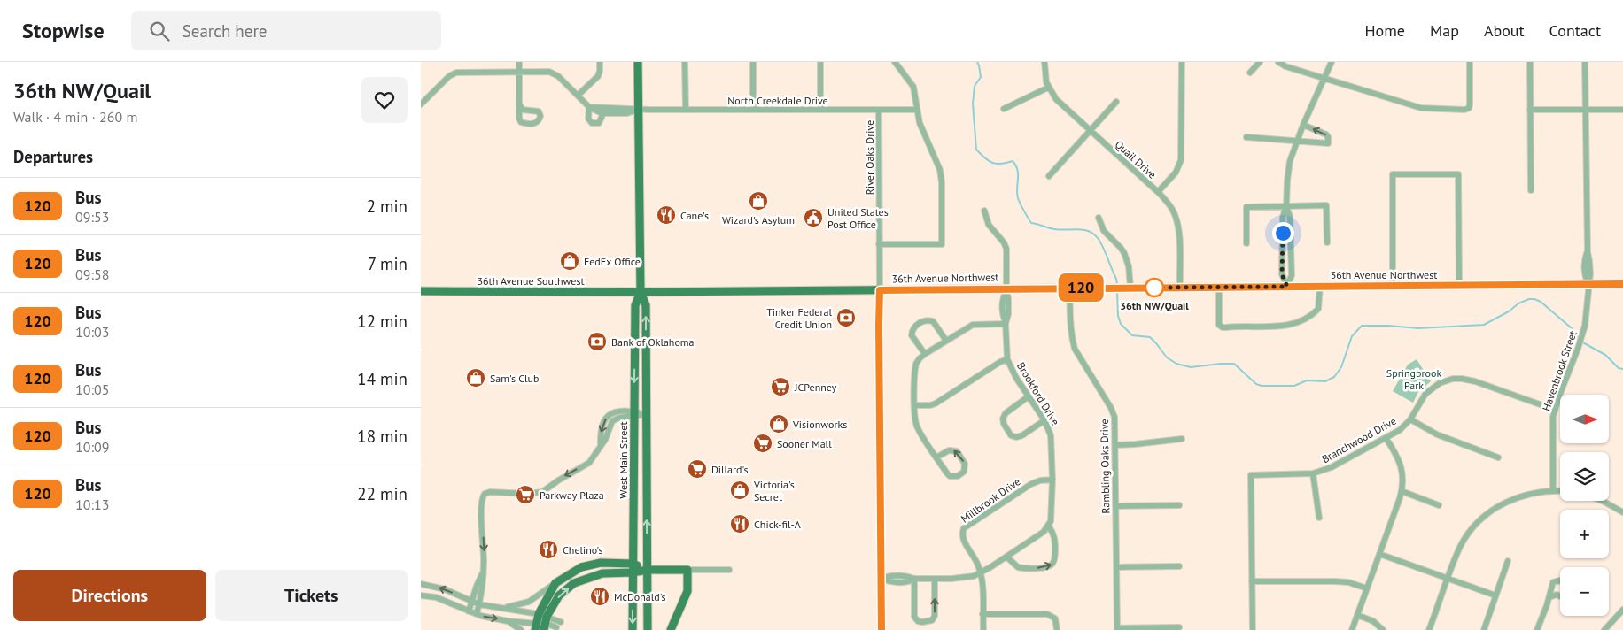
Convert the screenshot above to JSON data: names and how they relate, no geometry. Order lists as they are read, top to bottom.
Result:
{
  "streets": {
    "main road": ["36th Avenue Northwest", "36th Avenue Southwest", "West Main Street"],
    "street": [
      "North Creekdale Drive",
      "River Oaks Drive",
      "Quail Drive",
      "Havenbrook Street",
      "Brookford Drive",
      "Branchwood Drive",
      "Rambling Oaks Drive",
      "Millbrook Drive"
    ]
  },
  "crossings": [
    ["North Creekdale Drive", "River Oaks Drive"],
    ["North Creekdale Drive", "West Main Street"],
    ["River Oaks Drive", "36th Avenue Northwest"],
    ["Quail Drive", "36th Avenue Northwest"],
    ["36th Avenue Northwest", "36th Avenue Southwest"],
    ["36th Avenue Northwest", "Havenbrook Street"],
    ["36th Avenue Northwest", "Brookford Drive"],
    ["36th Avenue Northwest", "West Main Street"],
    ["36th Avenue Northwest", "Rambling Oaks Drive"],
    ["36th Avenue Southwest", "West Main Street"],
    ["Havenbrook Street", "Branchwood Drive"],
    ["Brookford Drive", "Millbrook Drive"]
  ],
  "parks": ["Springbrook Park"],
  "places": {
    "shop": [
      "Wizard's Asylum",
      "FedEx Office",
      "Sam's Club",
      "Visionworks",
      "Victoria's Secret"
    ],
    "restaurant": [
      "Cane's",
      "Chick-fil-A",
      "Chelino's",
      "McDonald's"
    ],
    "public building": ["United States Post Office"],
    "other": ["36th NW/Quail"],
    "bank": ["Tinker Federal Credit Union", "Bank of Oklahoma"],
    "supermarket": [
      "JCPenney",
      "Sooner Mall",
      "Dillard's",
      "Parkway Plaza"
    ]
  },
  "lines": ["bus line 120"],
  "north": "right",
  "page": {
    "header": "Stopwise",
    "search": "Search here",
    "nav": [
      "Home",
      "Map",
      "About",
      "Contact"
    ],
    "heading": [
      ["36th NW/Quail", "Walk · 4 min · 260 m"],
      "Departures"
    ],
    "on_map": "120",
    "list": [
      {
        "mark": "120",
        "name": "Bus",
        "note": "09:53",
        "value": "2 min"
      },
      {
        "mark": "120",
        "name": "Bus",
        "note": "09:58",
        "value": "7 min"
      },
      {
        "mark": "120",
        "name": "Bus",
        "note": "10:03",
        "value": "12 min"
      },
      {
        "mark": "120",
        "name": "Bus",
        "note": "10:05",
        "value": "14 min"
      },
      {
        "mark": "120",
        "name": "Bus",
        "note": "10:09",
        "value": "18 min"
      },
      {
        "mark": "120",
        "name": "Bus",
        "note": "10:13",
        "value": "22 min"
      }
    ],
    "map_buttons": ["+", "−"],
    "buttons": ["Directions", "Tickets"]
  }
}
